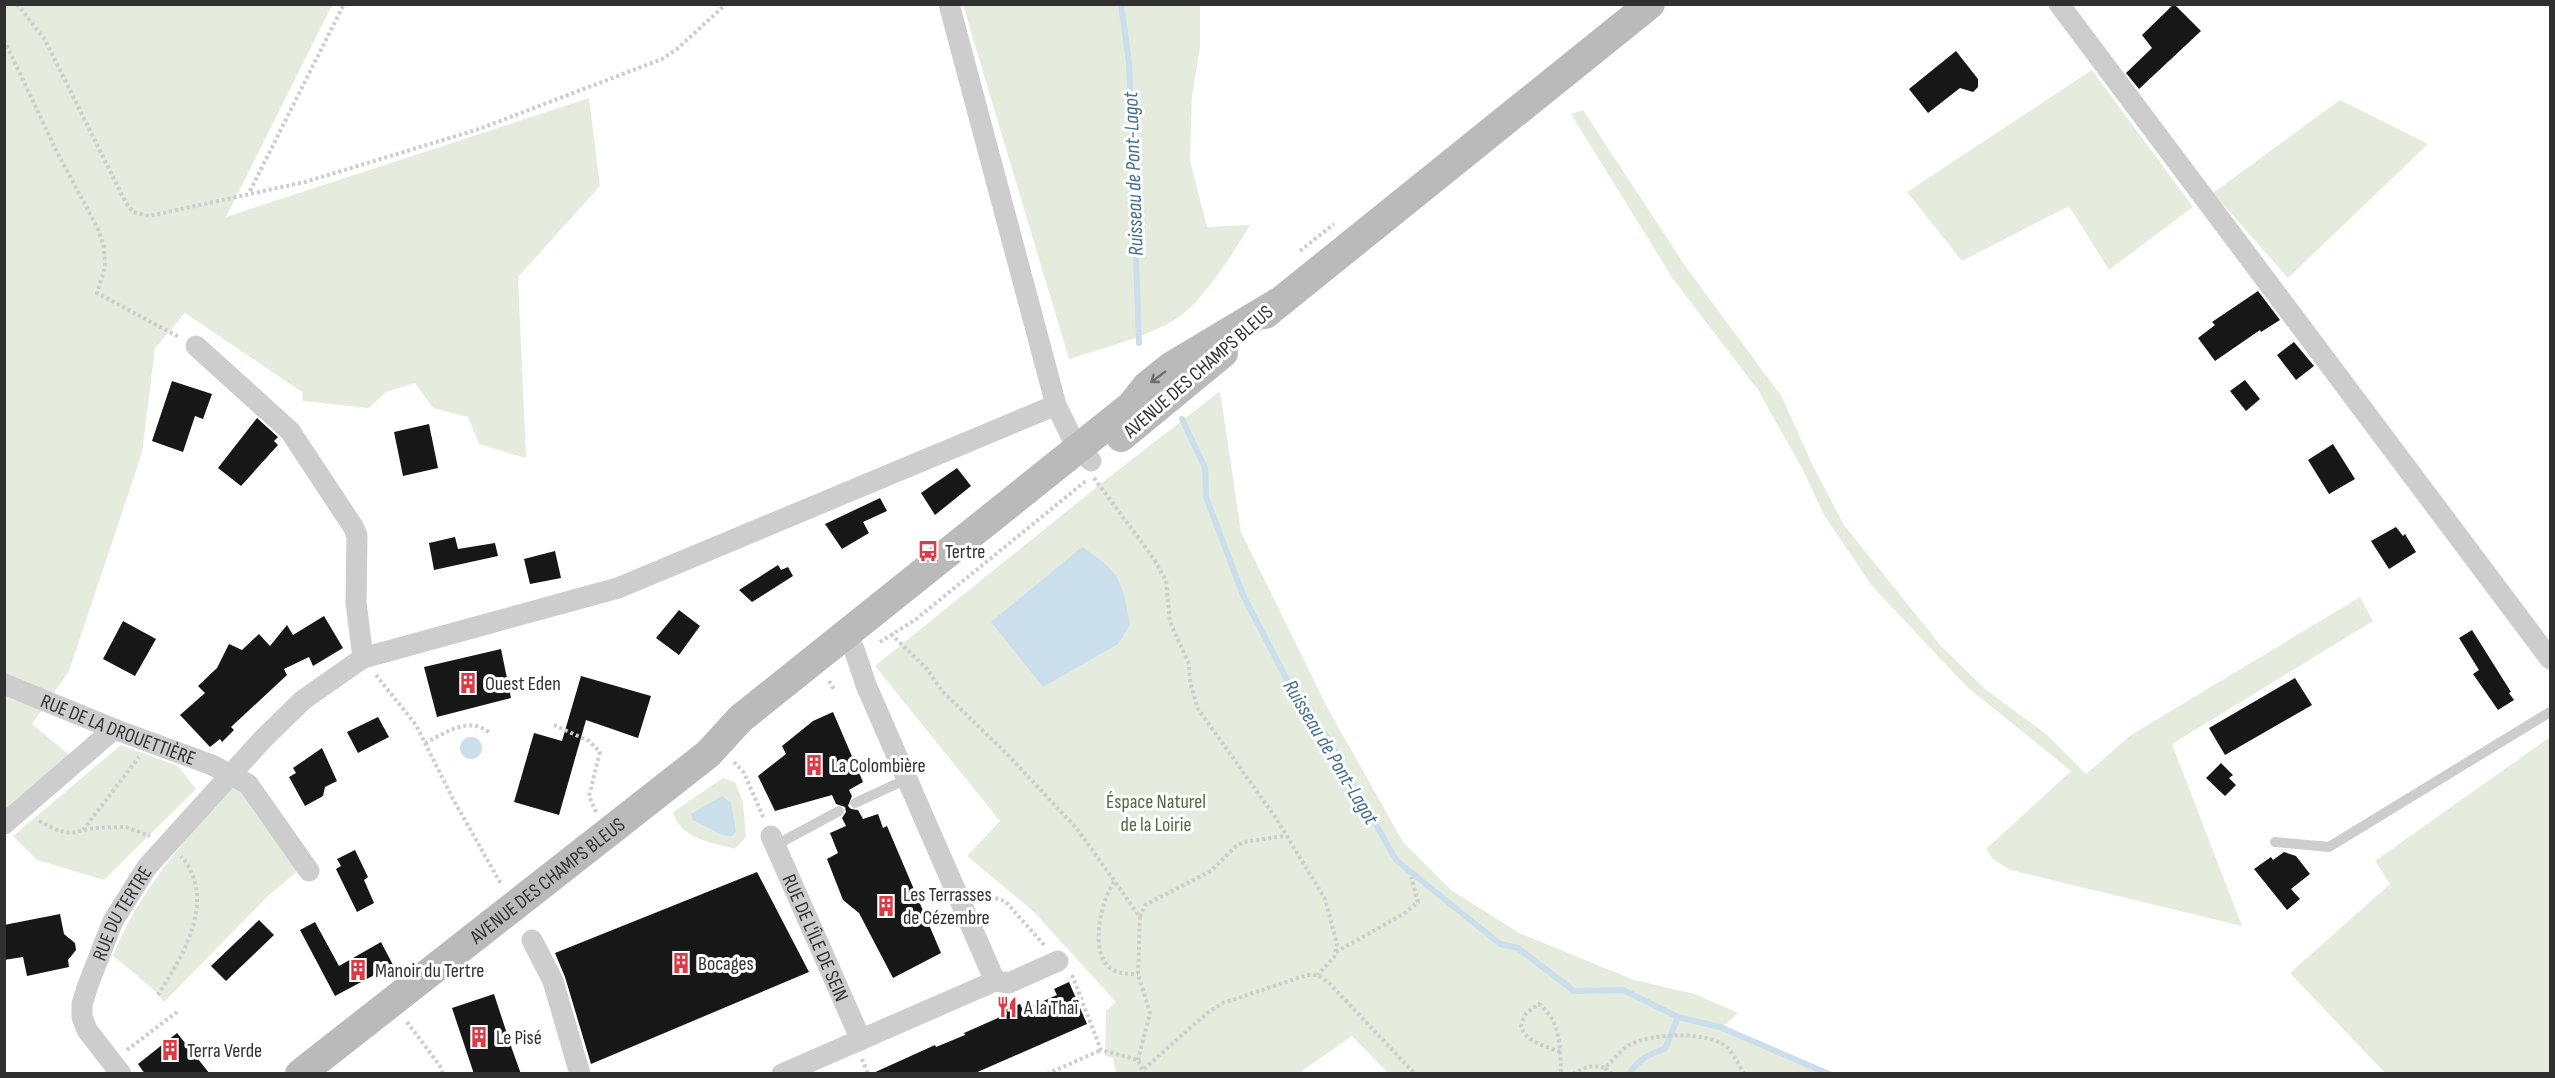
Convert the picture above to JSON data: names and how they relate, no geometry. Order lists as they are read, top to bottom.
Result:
{
  "streets": {
    "main road": ["AVENUE DES CHAMPS BLEUS"],
    "street": ["RUE DE LA DROUETTIÈRE", "RUE DU TERTRE", "RUE DE L'ÎLE DE SEIN"]
  },
  "crossings": [
    ["RUE DE LA DROUETTIÈRE", "RUE DU TERTRE"]
  ],
  "water": ["Ruisseau de Pont-Lagot"],
  "parks": ["Éspace Naturel de la Loirie"],
  "places": {
    "bus stop": ["Tertre"],
    "building": [
      "Ouest Eden",
      "La Colombière",
      "Les Terrasses de Cézembre",
      "Bocages",
      "Manoir du Tertre",
      "Le Pisé",
      "Terra Verde"
    ],
    "restaurant": ["A la Thaï"]
  }
}
